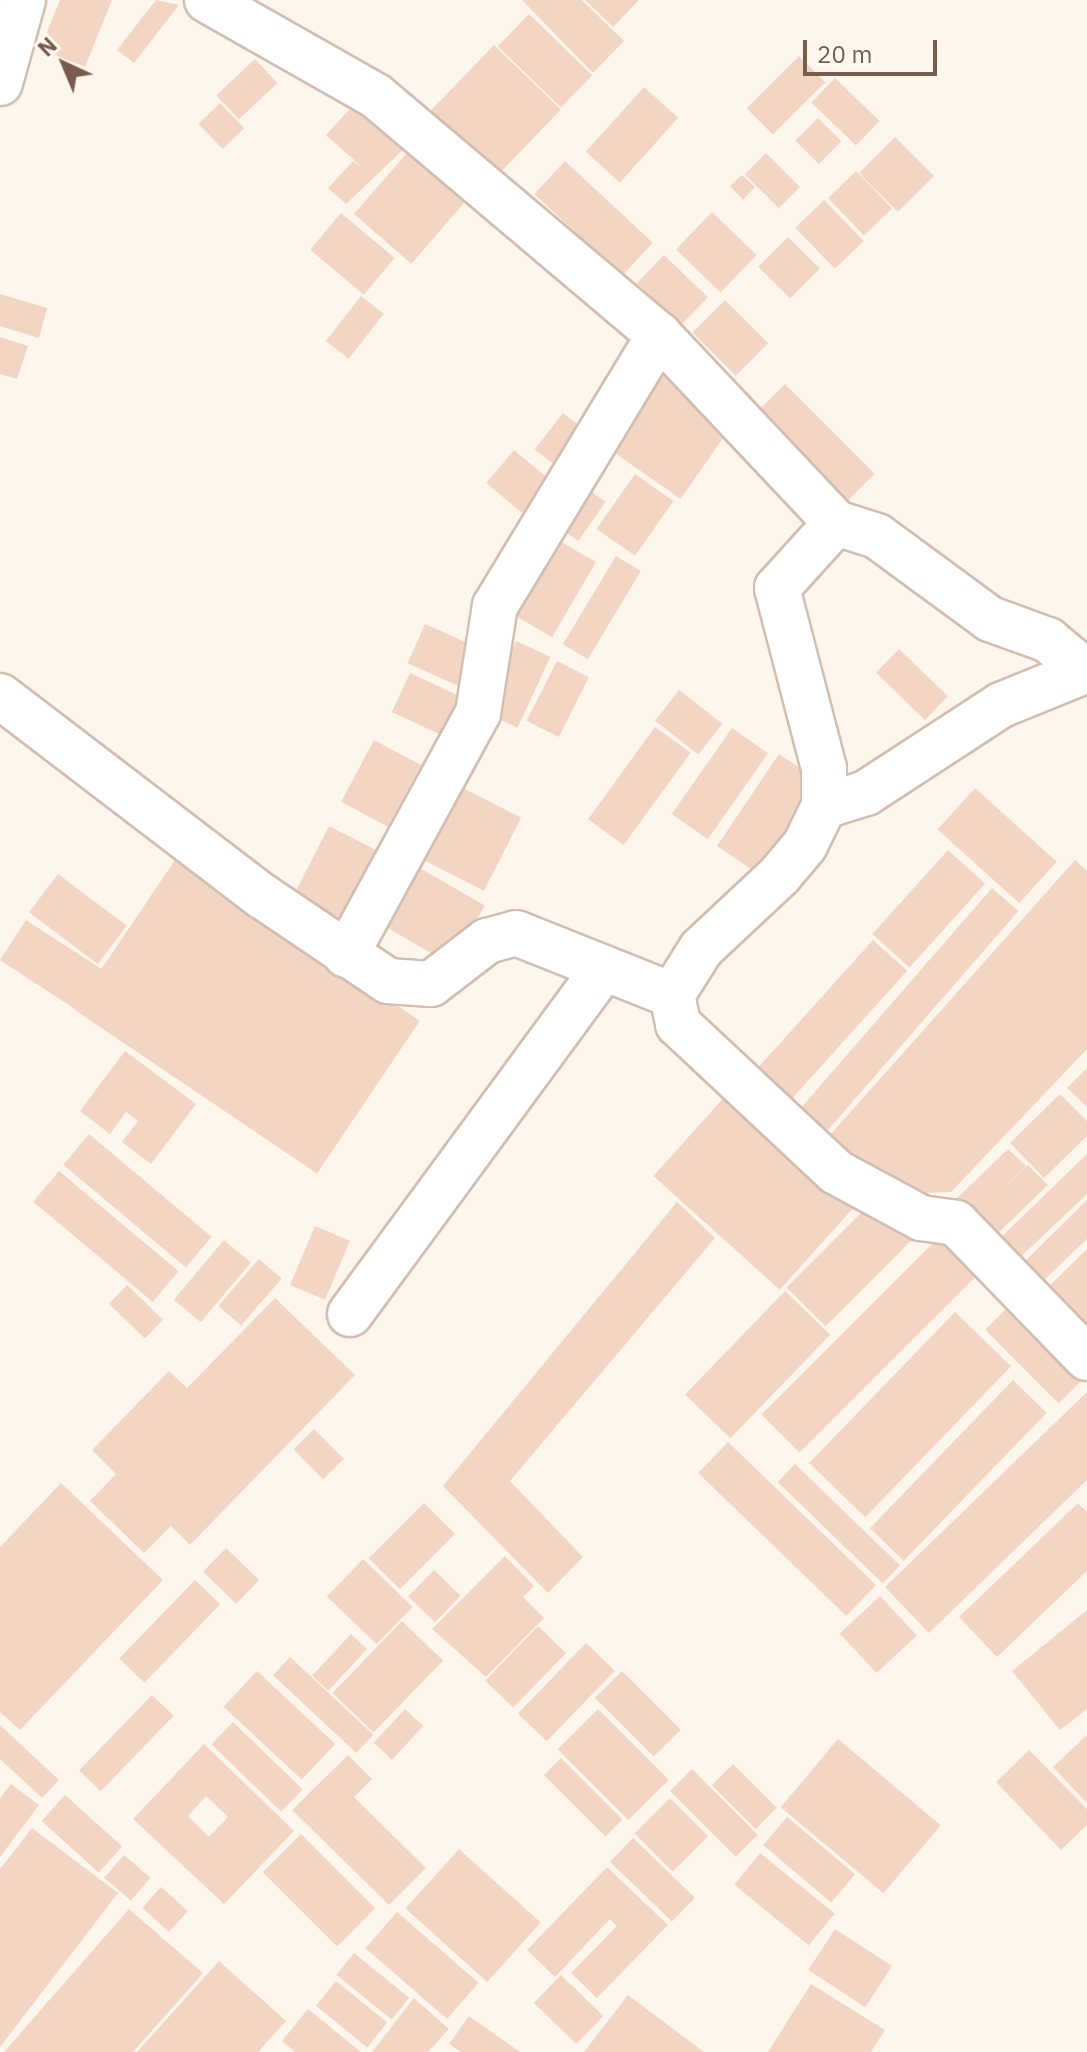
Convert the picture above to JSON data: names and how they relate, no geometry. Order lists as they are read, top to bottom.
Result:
{
  "scale_bar": "20 m",
  "north": "top left"
}
